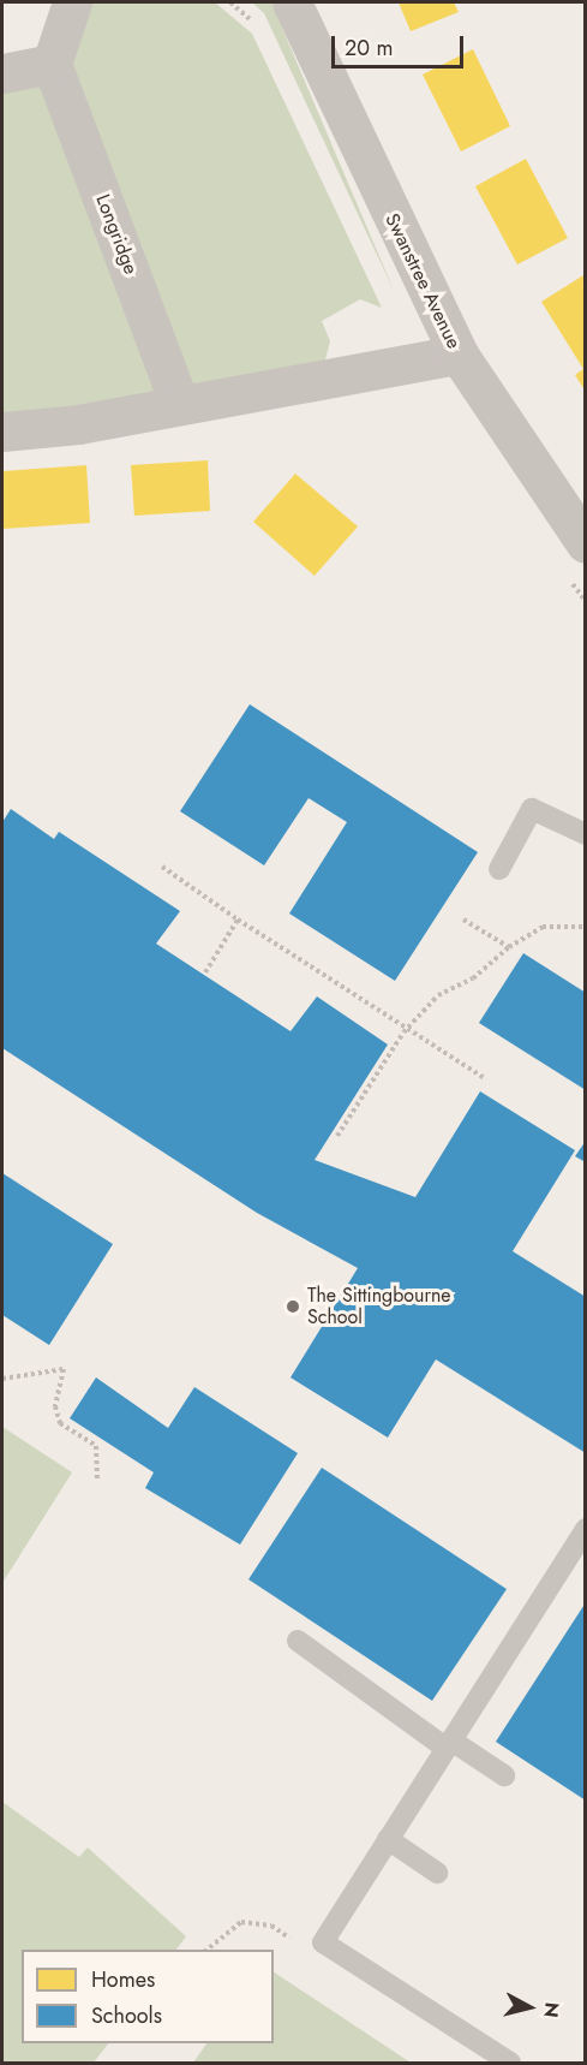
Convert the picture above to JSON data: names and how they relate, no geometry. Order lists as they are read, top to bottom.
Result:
{
  "streets": {
    "street": ["Longridge", "Swanstree Avenue"]
  },
  "places": ["The Sittingbourne School"],
  "legend": ["Homes", "Schools"],
  "scale_bar": "20 m",
  "north": "right"
}
